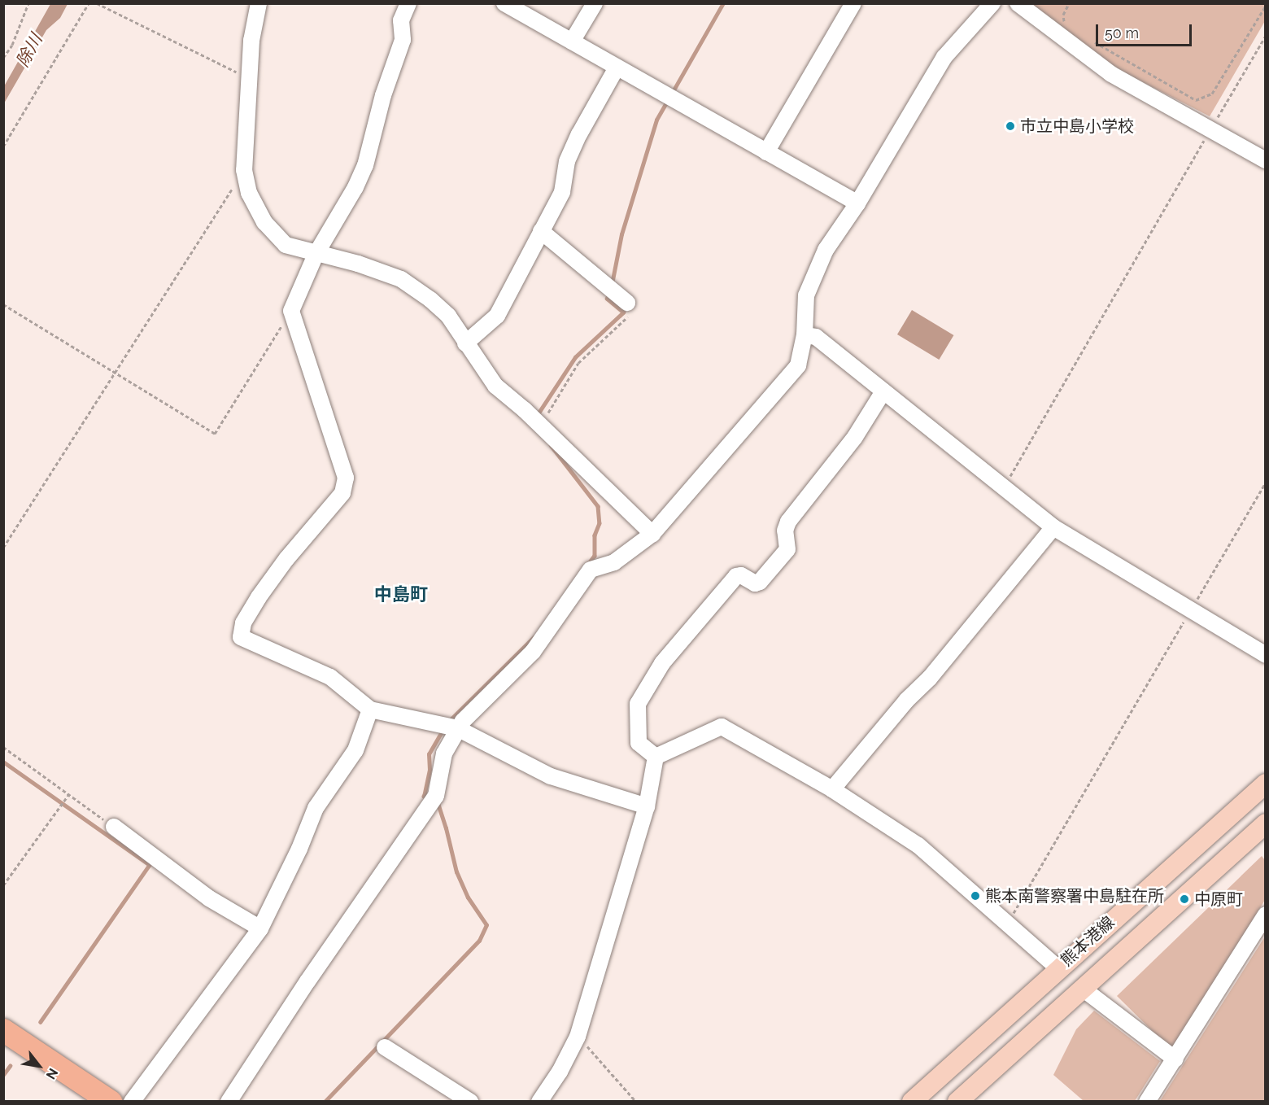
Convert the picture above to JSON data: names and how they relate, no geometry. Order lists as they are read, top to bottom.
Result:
{
  "streets": {
    "main road": ["熊本港線"]
  },
  "districts": ["中島町"],
  "water": ["除川"],
  "places": ["市立中島小学校", "熊本南警察署中島駐在所", "中原町"],
  "scale_bar": "50 m",
  "north": "bottom right"
}
